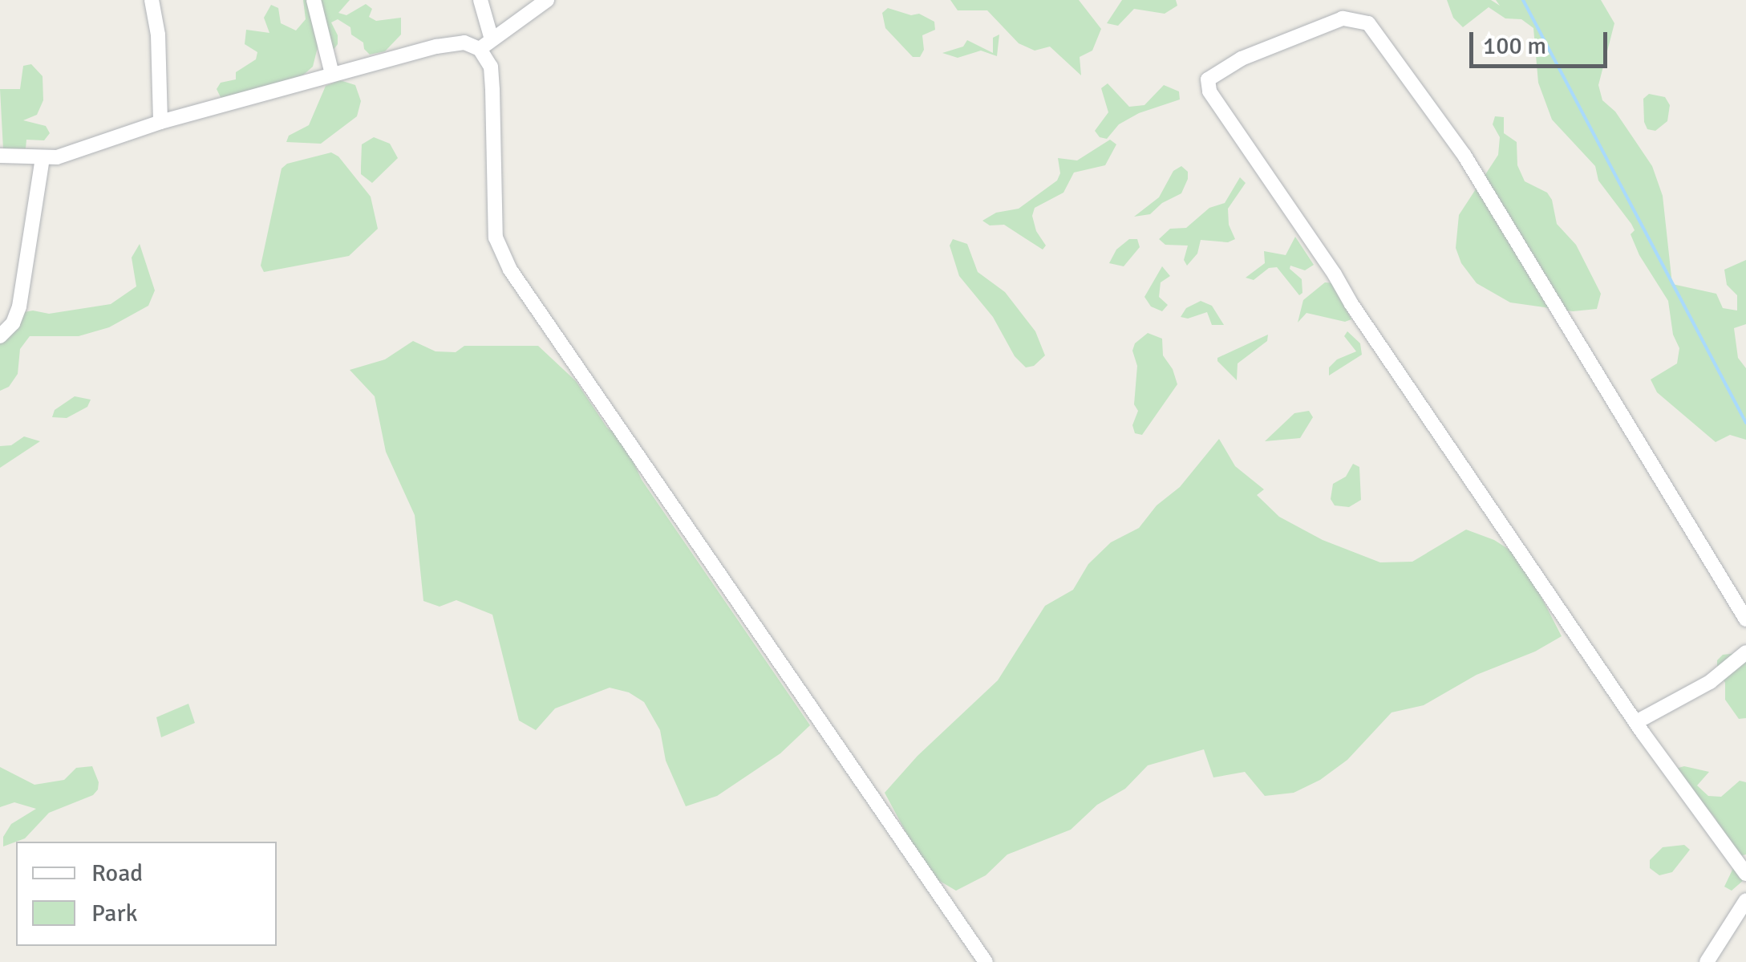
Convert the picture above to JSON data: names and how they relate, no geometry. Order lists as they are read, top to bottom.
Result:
{
  "legend": ["Road", "Park"],
  "scale_bar": "100 m"
}
